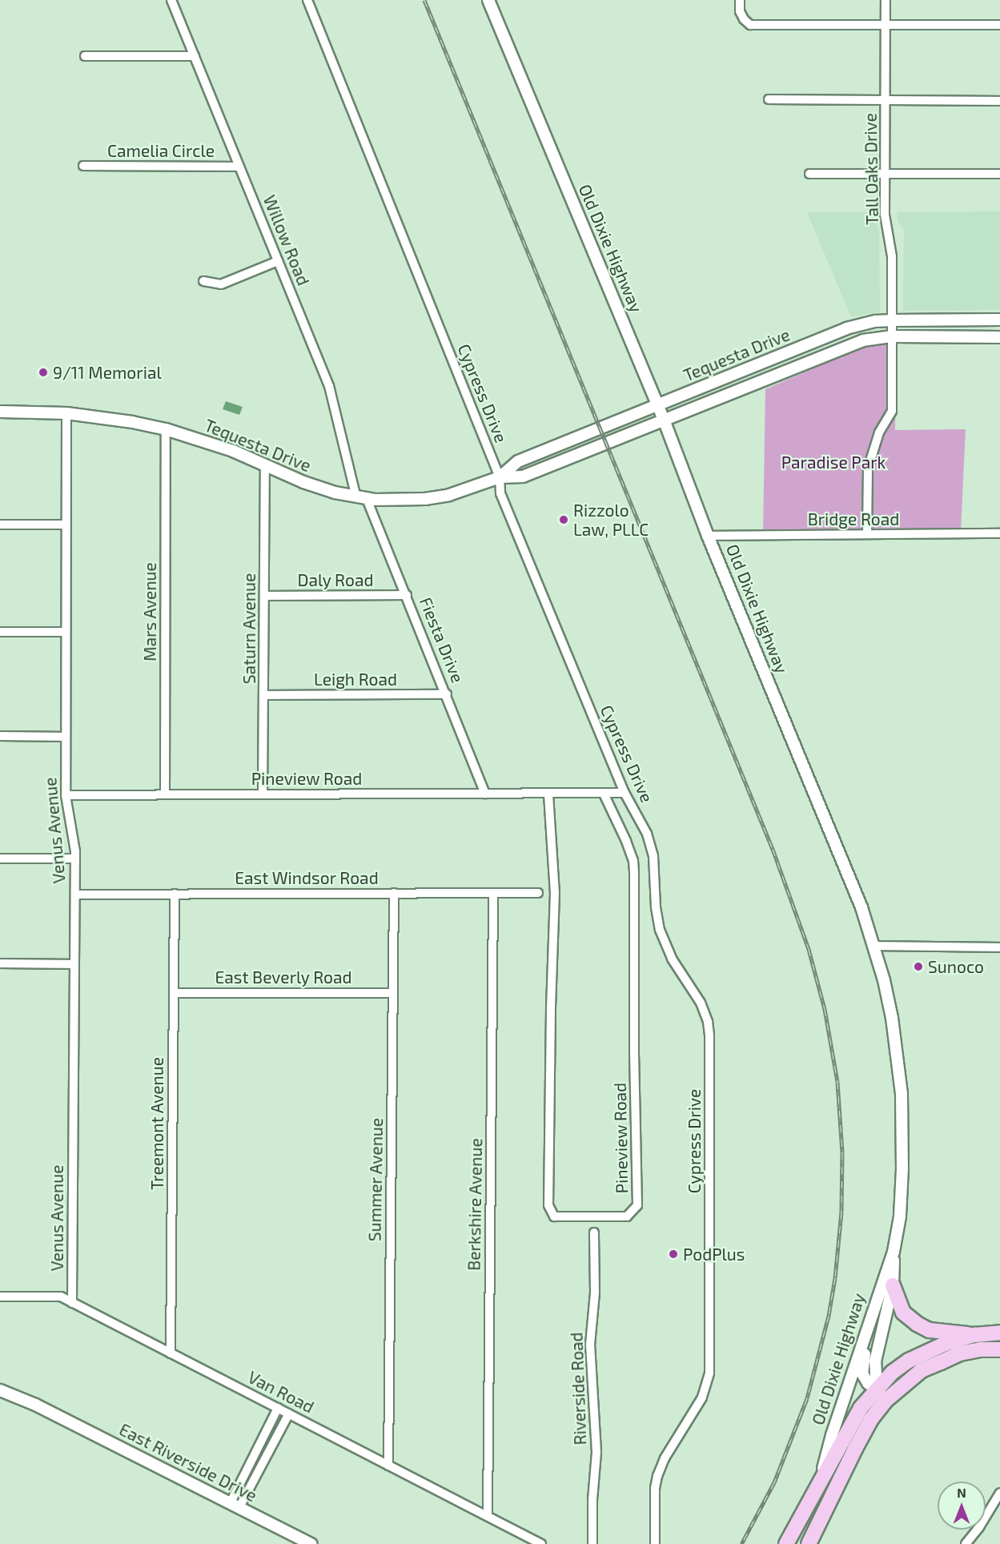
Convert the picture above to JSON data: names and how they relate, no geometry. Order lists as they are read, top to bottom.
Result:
{
  "streets": {
    "main road": ["Old Dixie Highway"],
    "street": [
      "Camelia Circle",
      "Tall Oaks Drive",
      "Willow Road",
      "Tequesta Drive",
      "Cypress Drive",
      "Bridge Road",
      "Daly Road",
      "Mars Avenue",
      "Saturn Avenue",
      "Fiesta Drive",
      "Leigh Road",
      "Pineview Road",
      "Venus Avenue",
      "East Windsor Road",
      "East Beverly Road",
      "Treemont Avenue",
      "Summer Avenue",
      "Berkshire Avenue",
      "Riverside Road",
      "Van Road",
      "East Riverside Drive"
    ]
  },
  "crossings": [
    ["Camelia Circle", "Willow Road"],
    ["Tall Oaks Drive", "Tequesta Drive"],
    ["Tall Oaks Drive", "Bridge Road"],
    ["Willow Road", "Tequesta Drive"],
    ["Willow Road", "Fiesta Drive"],
    ["Old Dixie Highway", "Tequesta Drive"],
    ["Old Dixie Highway", "Bridge Road"],
    ["Tequesta Drive", "Cypress Drive"],
    ["Tequesta Drive", "Mars Avenue"],
    ["Tequesta Drive", "Saturn Avenue"],
    ["Tequesta Drive", "Fiesta Drive"],
    ["Tequesta Drive", "Venus Avenue"],
    ["Cypress Drive", "Pineview Road"],
    ["Daly Road", "Saturn Avenue"],
    ["Daly Road", "Fiesta Drive"],
    ["Mars Avenue", "Pineview Road"],
    ["Saturn Avenue", "Leigh Road"],
    ["Saturn Avenue", "Pineview Road"],
    ["Fiesta Drive", "Leigh Road"],
    ["Fiesta Drive", "Pineview Road"],
    ["Pineview Road", "Venus Avenue"],
    ["Venus Avenue", "East Windsor Road"],
    ["Venus Avenue", "Van Road"],
    ["East Windsor Road", "Treemont Avenue"],
    ["East Windsor Road", "Summer Avenue"],
    ["East Windsor Road", "Berkshire Avenue"],
    ["East Beverly Road", "Treemont Avenue"],
    ["East Beverly Road", "Summer Avenue"],
    ["Treemont Avenue", "Van Road"],
    ["Summer Avenue", "Van Road"],
    ["Berkshire Avenue", "Van Road"]
  ],
  "parks": ["Paradise Park"],
  "places": [
    "9/11 Memorial",
    "Rizzolo Law, PLLC",
    "Sunoco",
    "PodPlus"
  ],
  "north": "top"
}
